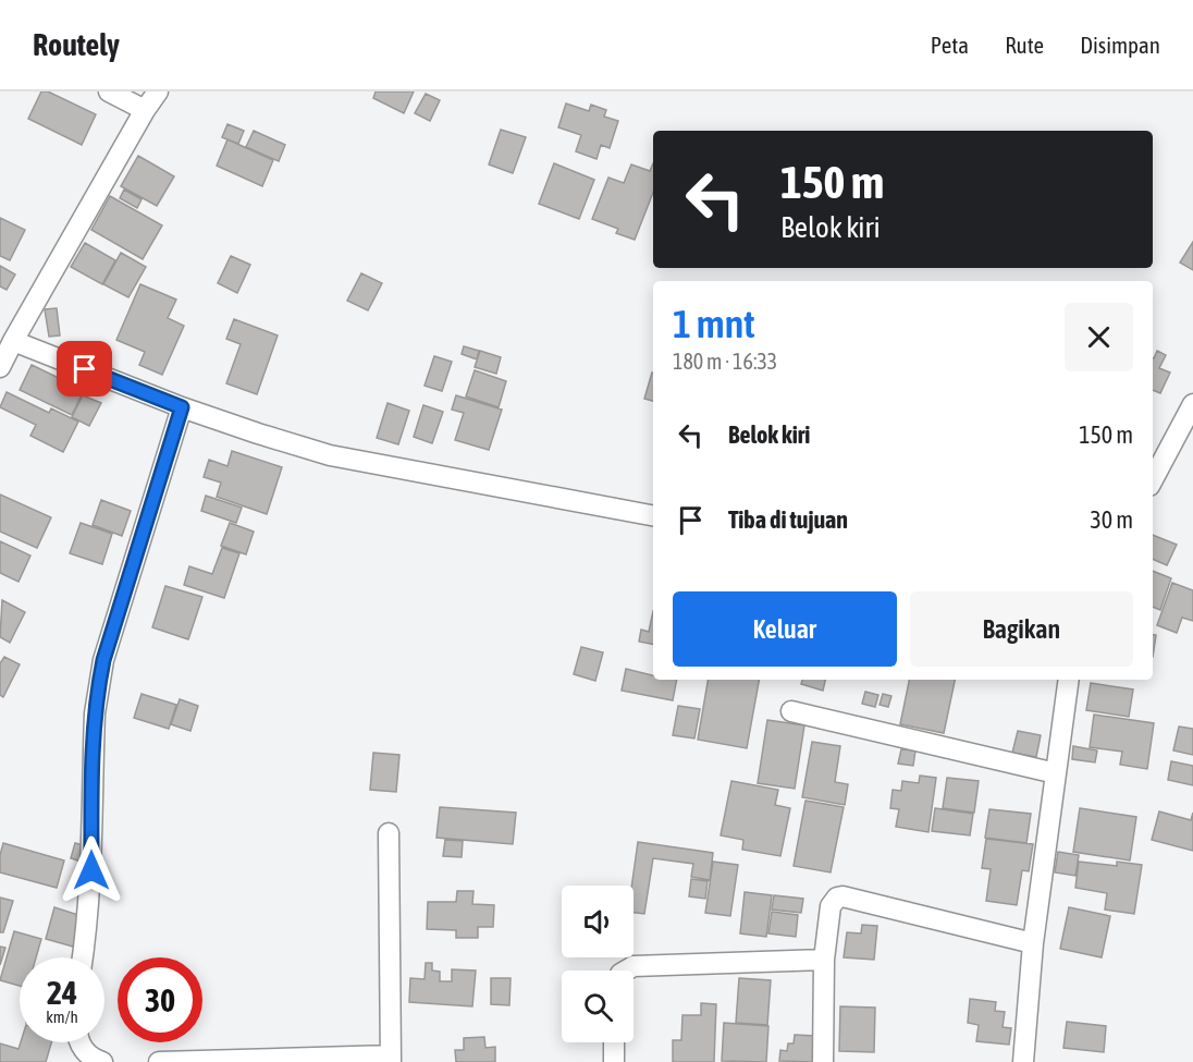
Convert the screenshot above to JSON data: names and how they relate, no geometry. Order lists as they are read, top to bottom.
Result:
{
  "page": {
    "header": "Routely",
    "nav": ["Peta", "Rute", "Disimpan"],
    "turn": ["150 m", "Belok kiri"],
    "heading": ["1 mnt", "180 m · 16:33"],
    "list": [
      {
        "name": "Belok kiri",
        "value": "150 m"
      },
      {
        "name": "Tiba di tujuan",
        "value": "30 m"
      }
    ],
    "buttons": ["Keluar", "Bagikan"],
    "speed": "24 km/h",
    "limit": "30"
  }
}
